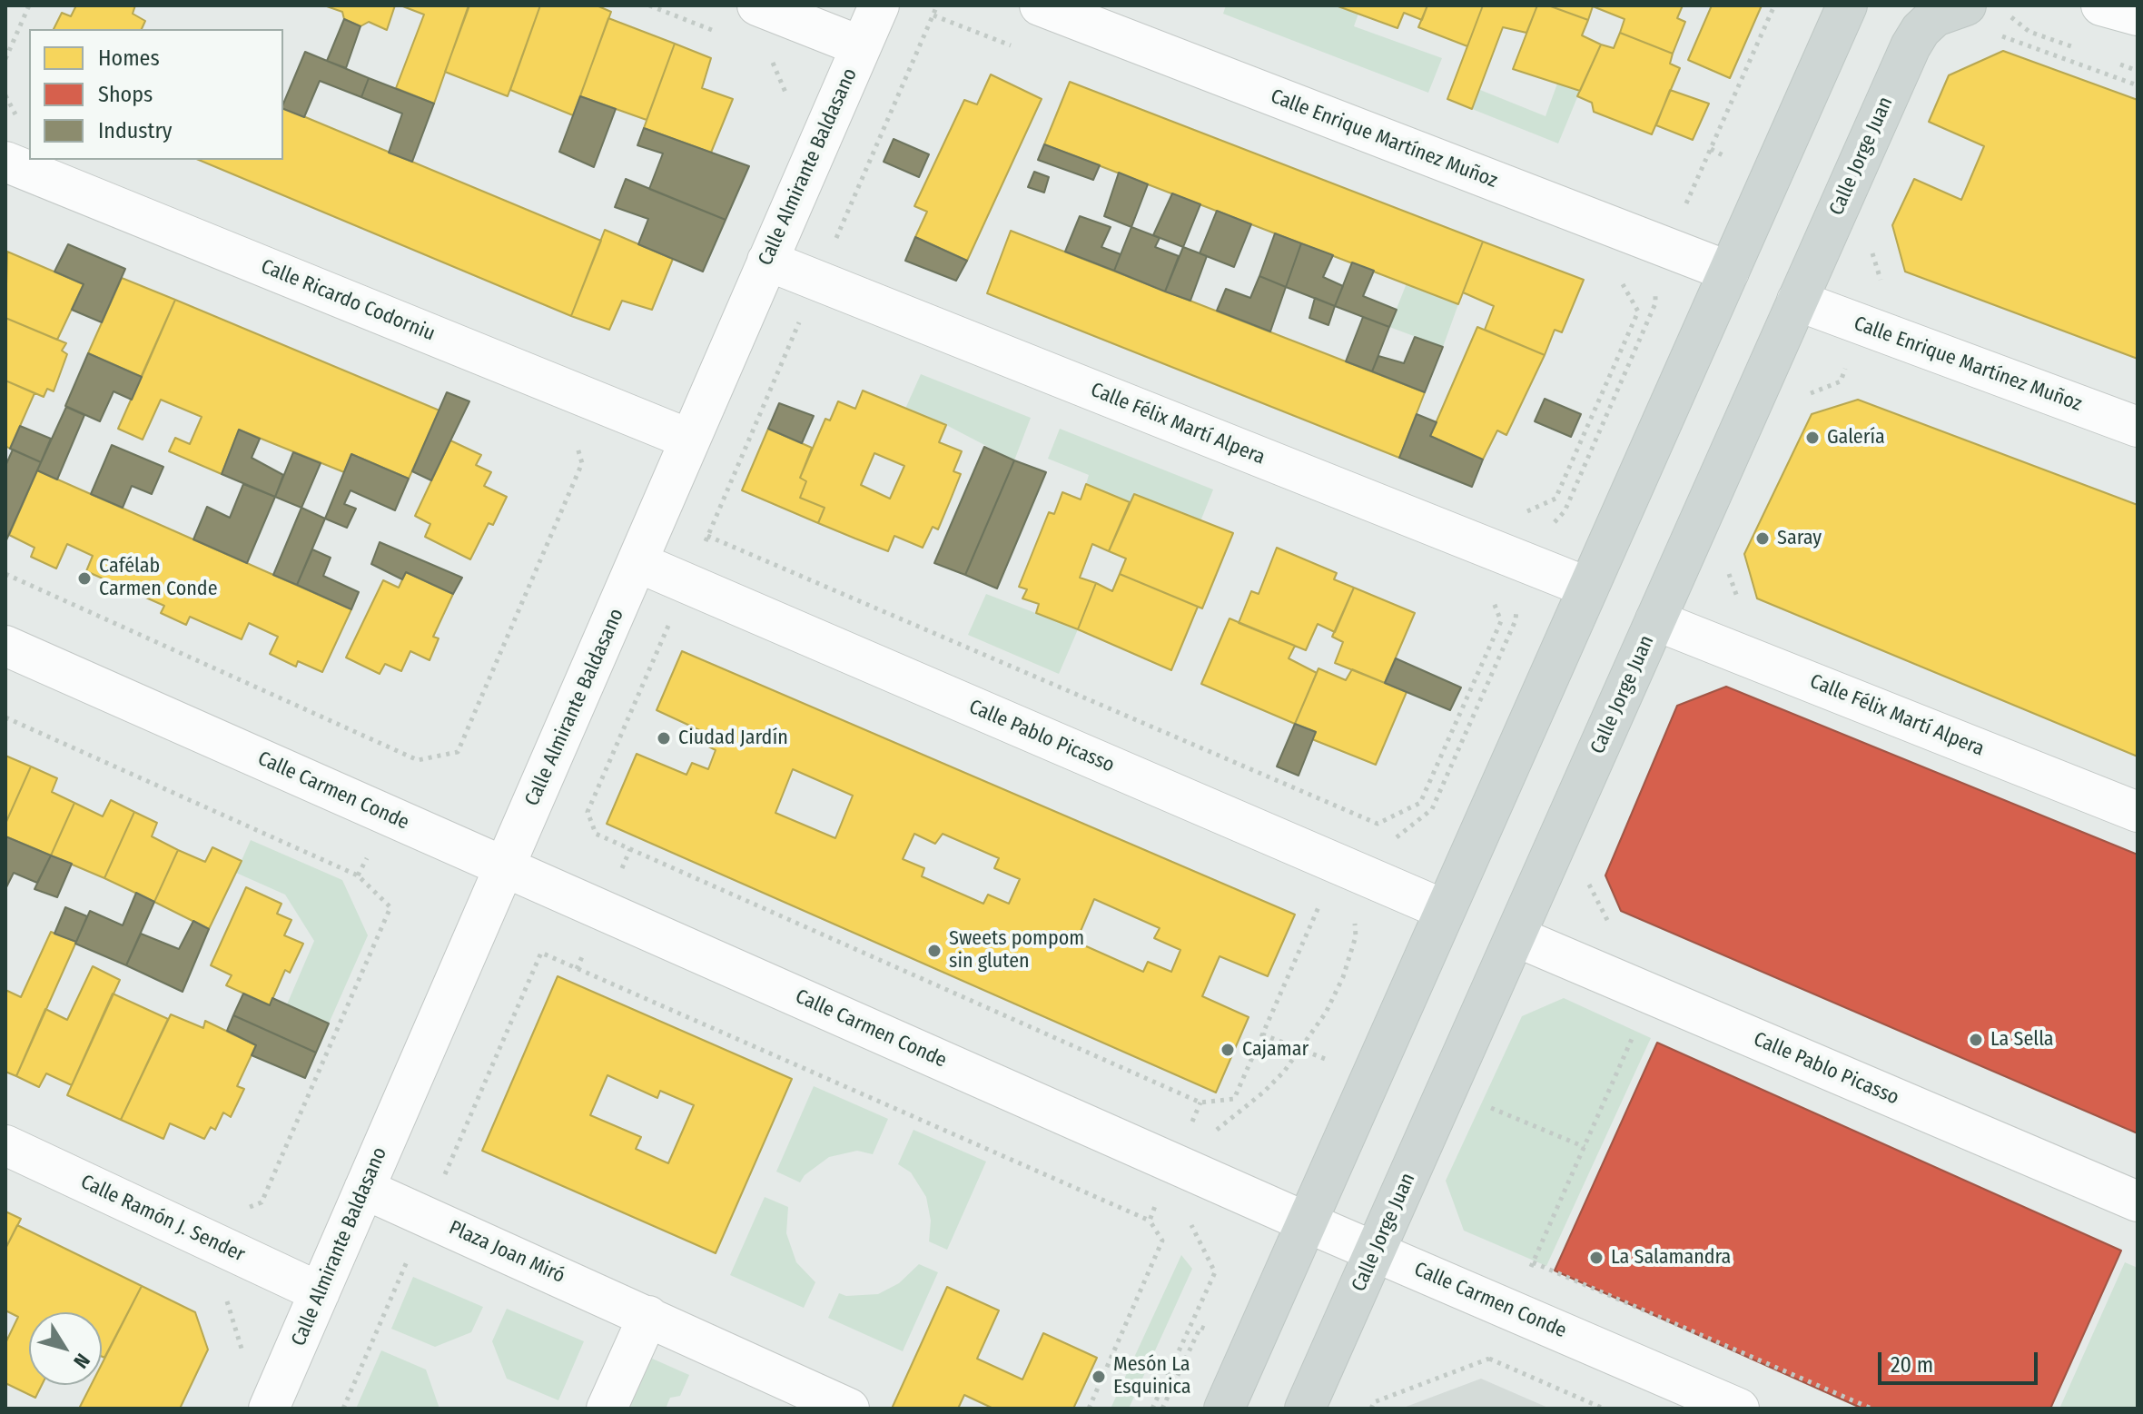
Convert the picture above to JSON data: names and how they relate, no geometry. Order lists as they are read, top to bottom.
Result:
{
  "streets": {
    "main road": ["Calle Jorge Juan"],
    "street": [
      "Calle Enrique Martínez Muñoz",
      "Calle Almirante Baldasano",
      "Calle Ricardo Codorniu",
      "Calle Félix Martí Alpera",
      "Calle Pablo Picasso",
      "Calle Carmen Conde",
      "Calle Ramón J. Sender",
      "Plaza Joan Miró"
    ]
  },
  "crossings": [
    ["Calle Enrique Martínez Muñoz", "Calle Jorge Juan"],
    ["Calle Jorge Juan", "Calle Félix Martí Alpera"],
    ["Calle Jorge Juan", "Calle Pablo Picasso"],
    ["Calle Jorge Juan", "Calle Carmen Conde"],
    ["Calle Almirante Baldasano", "Calle Ricardo Codorniu"],
    ["Calle Almirante Baldasano", "Calle Félix Martí Alpera"],
    ["Calle Almirante Baldasano", "Calle Pablo Picasso"],
    ["Calle Almirante Baldasano", "Calle Carmen Conde"],
    ["Calle Almirante Baldasano", "Calle Ramón J. Sender"],
    ["Calle Almirante Baldasano", "Plaza Joan Miró"]
  ],
  "places": [
    "Galería",
    "Saray",
    "Cafélab Carmen Conde",
    "Ciudad Jardín",
    "Sweets pompom sin gluten",
    "La Sella",
    "Cajamar",
    "La Salamandra",
    "Mesón La Esquinica"
  ],
  "legend": ["Homes", "Shops", "Industry"],
  "scale_bar": "20 m",
  "north": "bottom right"
}
